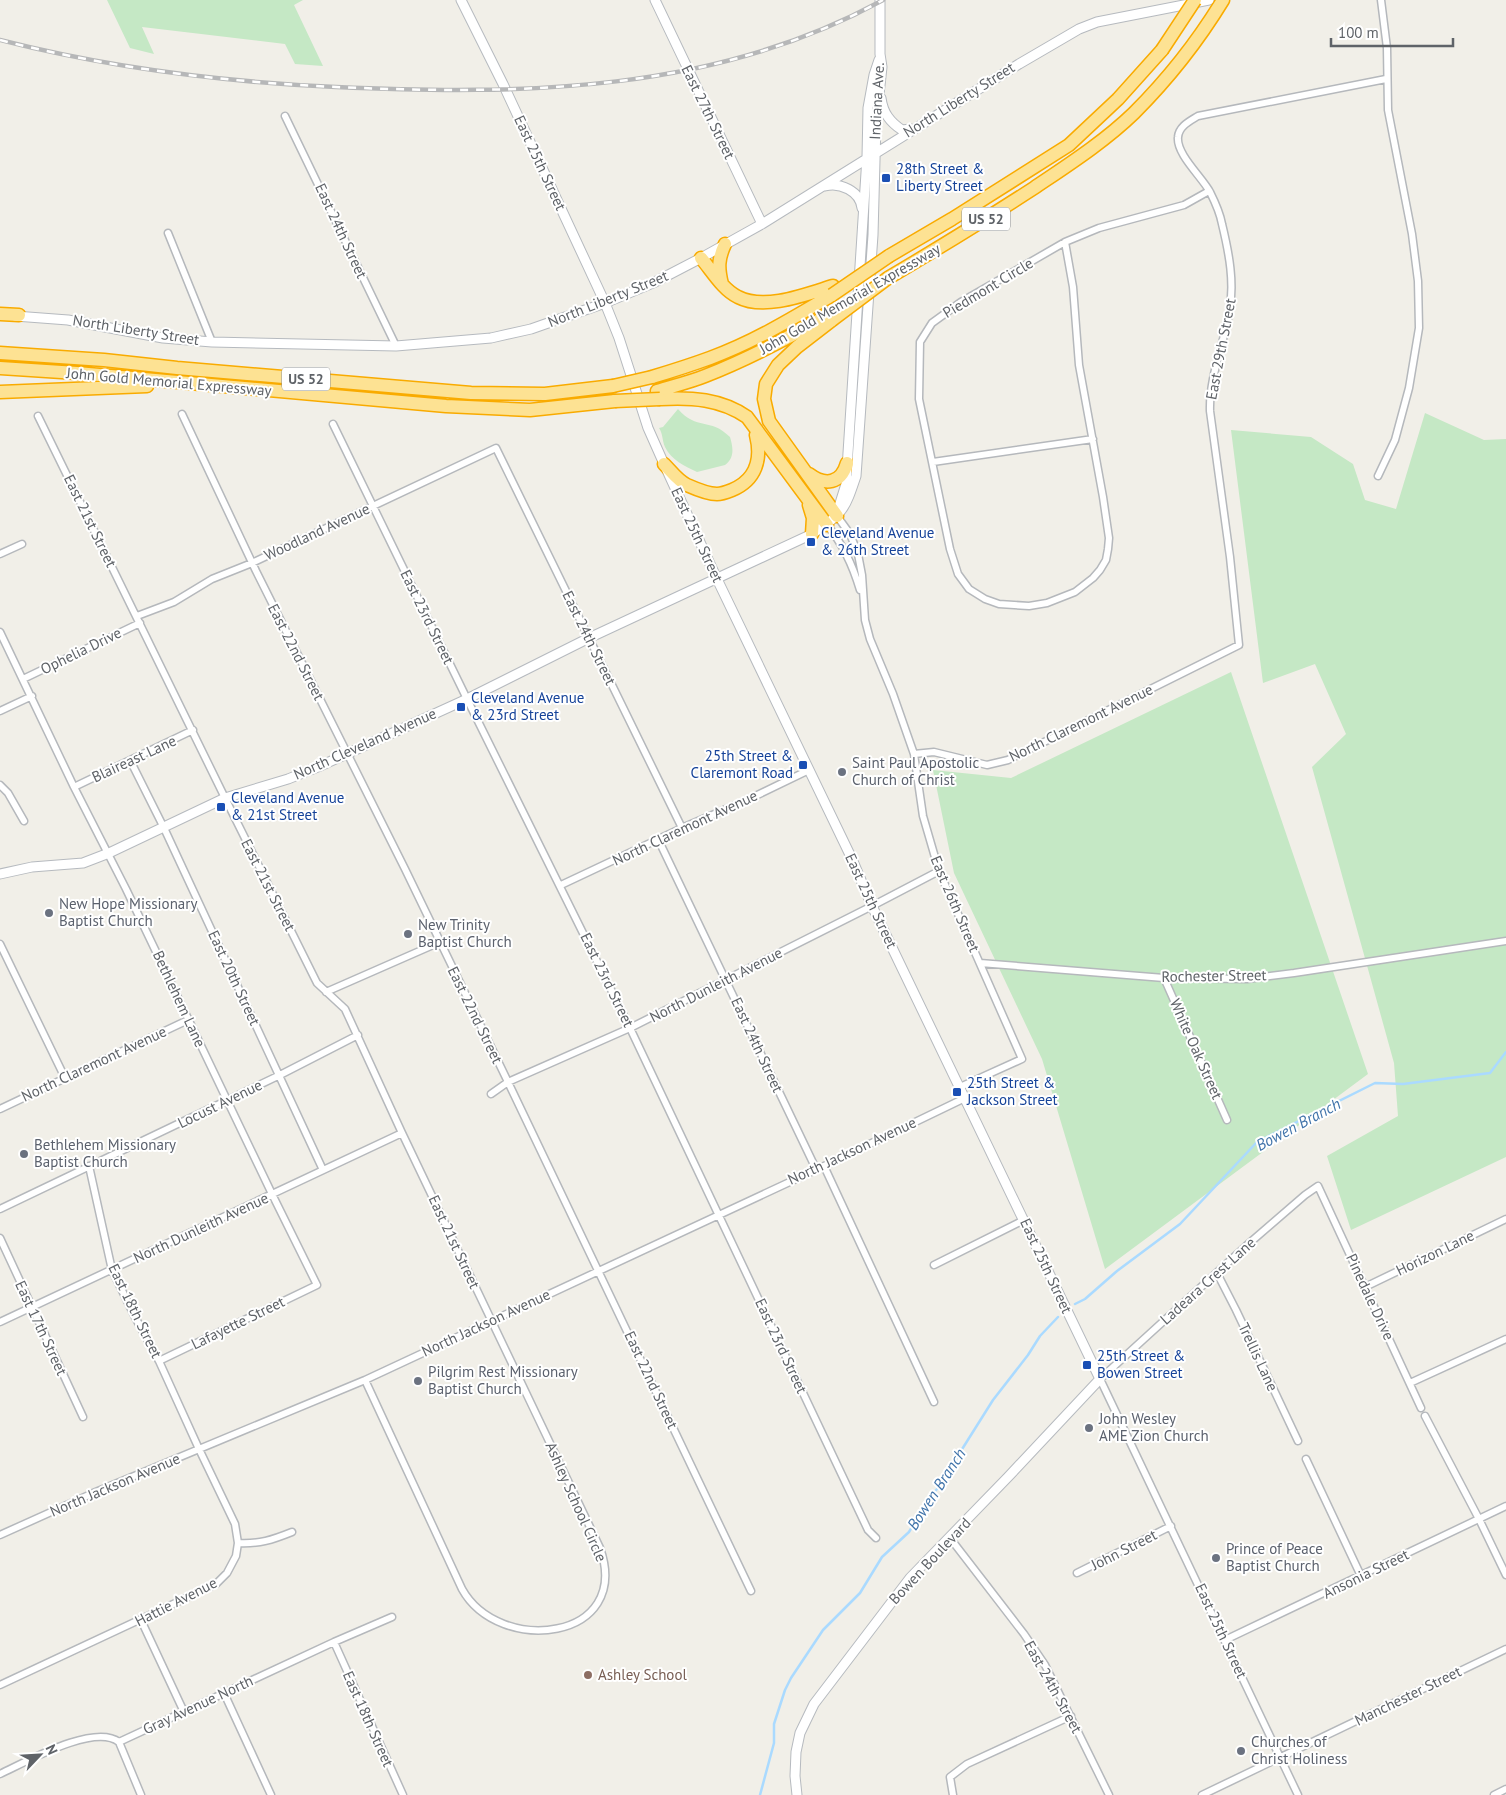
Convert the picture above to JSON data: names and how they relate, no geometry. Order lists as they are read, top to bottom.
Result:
{
  "streets": {
    "highway": ["US 52", "John Gold Memorial Expressway"],
    "street": [
      "North Liberty Street",
      "Indiana Ave.",
      "East 27th Street",
      "East 25th Street",
      "East 24th Street",
      "Piedmont Circle",
      "East 29th Street",
      "East 21st Street",
      "Woodland Avenue",
      "East 23rd Street",
      "Ophelia Drive",
      "East 22nd Street",
      "North Claremont Avenue",
      "North Cleveland Avenue",
      "Blaireast Lane",
      "East 26th Street",
      "Rochester Street",
      "East 20th Street",
      "North Dunleith Avenue",
      "Bethlehem Lane",
      "White Oak Street",
      "Locust Avenue",
      "North Jackson Avenue",
      "Horizon Lane",
      "Ladeara Crest Lane",
      "Pinedale Drive",
      "East 18th Street",
      "Lafayette Street",
      "East 17th Street",
      "Trellis Lane",
      "Ashley School Circle",
      "John Street",
      "Bowen Boulevard",
      "Ansonia Street",
      "Hattie Avenue",
      "Manchester Street",
      "Gray Avenue North"
    ]
  },
  "crossings": [
    ["North Liberty Street", "Indiana Ave."],
    ["North Liberty Street", "East 27th Street"],
    ["North Liberty Street", "East 25th Street"],
    ["North Liberty Street", "East 24th Street"],
    ["Indiana Ave.", "North Cleveland Avenue"],
    ["East 25th Street", "North Claremont Avenue"],
    ["East 25th Street", "North Cleveland Avenue"],
    ["East 25th Street", "East 26th Street"],
    ["East 25th Street", "North Dunleith Avenue"],
    ["East 25th Street", "North Jackson Avenue"],
    ["East 25th Street", "Ladeara Crest Lane"],
    ["East 25th Street", "John Street"],
    ["East 25th Street", "Bowen Boulevard"],
    ["East 25th Street", "Ansonia Street"],
    ["East 25th Street", "Manchester Street"],
    ["East 24th Street", "Woodland Avenue"],
    ["East 24th Street", "North Claremont Avenue"],
    ["East 24th Street", "North Cleveland Avenue"],
    ["East 24th Street", "North Dunleith Avenue"],
    ["East 24th Street", "North Jackson Avenue"],
    ["East 24th Street", "Bowen Boulevard"],
    ["Piedmont Circle", "East 29th Street"],
    ["East 29th Street", "North Claremont Avenue"],
    ["East 21st Street", "Woodland Avenue"],
    ["East 21st Street", "Ophelia Drive"],
    ["East 21st Street", "North Cleveland Avenue"],
    ["East 21st Street", "Blaireast Lane"],
    ["East 21st Street", "North Dunleith Avenue"],
    ["East 21st Street", "Locust Avenue"],
    ["East 21st Street", "North Jackson Avenue"],
    ["East 21st Street", "Ashley School Circle"],
    ["Woodland Avenue", "East 23rd Street"],
    ["Woodland Avenue", "Ophelia Drive"],
    ["Woodland Avenue", "East 22nd Street"],
    ["East 23rd Street", "North Claremont Avenue"],
    ["East 23rd Street", "North Cleveland Avenue"],
    ["East 23rd Street", "North Dunleith Avenue"],
    ["East 23rd Street", "North Jackson Avenue"],
    ["Ophelia Drive", "Bethlehem Lane"],
    ["East 22nd Street", "North Cleveland Avenue"],
    ["East 22nd Street", "North Dunleith Avenue"],
    ["East 22nd Street", "North Jackson Avenue"],
    ["North Claremont Avenue", "East 26th Street"],
    ["North Claremont Avenue", "Bethlehem Lane"],
    ["North Cleveland Avenue", "East 20th Street"],
    ["North Cleveland Avenue", "Bethlehem Lane"],
    ["Blaireast Lane", "East 20th Street"],
    ["Blaireast Lane", "Bethlehem Lane"],
    ["East 26th Street", "Rochester Street"],
    ["East 26th Street", "North Dunleith Avenue"],
    ["Rochester Street", "White Oak Street"],
    ["East 20th Street", "North Dunleith Avenue"],
    ["East 20th Street", "Locust Avenue"],
    ["North Dunleith Avenue", "Bethlehem Lane"],
    ["North Dunleith Avenue", "East 18th Street"],
    ["North Dunleith Avenue", "East 17th Street"],
    ["Bethlehem Lane", "Locust Avenue"],
    ["Bethlehem Lane", "Lafayette Street"],
    ["Locust Avenue", "East 18th Street"],
    ["North Jackson Avenue", "East 18th Street"],
    ["North Jackson Avenue", "Ashley School Circle"],
    ["Horizon Lane", "Pinedale Drive"],
    ["Ladeara Crest Lane", "Pinedale Drive"],
    ["Ladeara Crest Lane", "Trellis Lane"],
    ["Ladeara Crest Lane", "Bowen Boulevard"],
    ["East 18th Street", "Lafayette Street"],
    ["East 18th Street", "Gray Avenue North"]
  ],
  "water": ["Bowen Branch"],
  "places": {
    "transit": [
      "28th Street & Liberty Street",
      "Cleveland Avenue & 26th Street",
      "Cleveland Avenue & 23rd Street",
      "25th Street & Claremont Road",
      "Cleveland Avenue & 21st Street",
      "25th Street & Jackson Street",
      "25th Street & Bowen Street"
    ],
    "other": [
      "Saint Paul Apostolic Church of Christ",
      "New Hope Missionary Baptist Church",
      "New Trinity Baptist Church",
      "Bethlehem Missionary Baptist Church",
      "Pilgrim Rest Missionary Baptist Church",
      "John Wesley AME Zion Church",
      "Prince of Peace Baptist Church",
      "Ashley School",
      "Churches of Christ Holiness"
    ]
  },
  "scale_bar": "100 m",
  "north": "top right"
}
